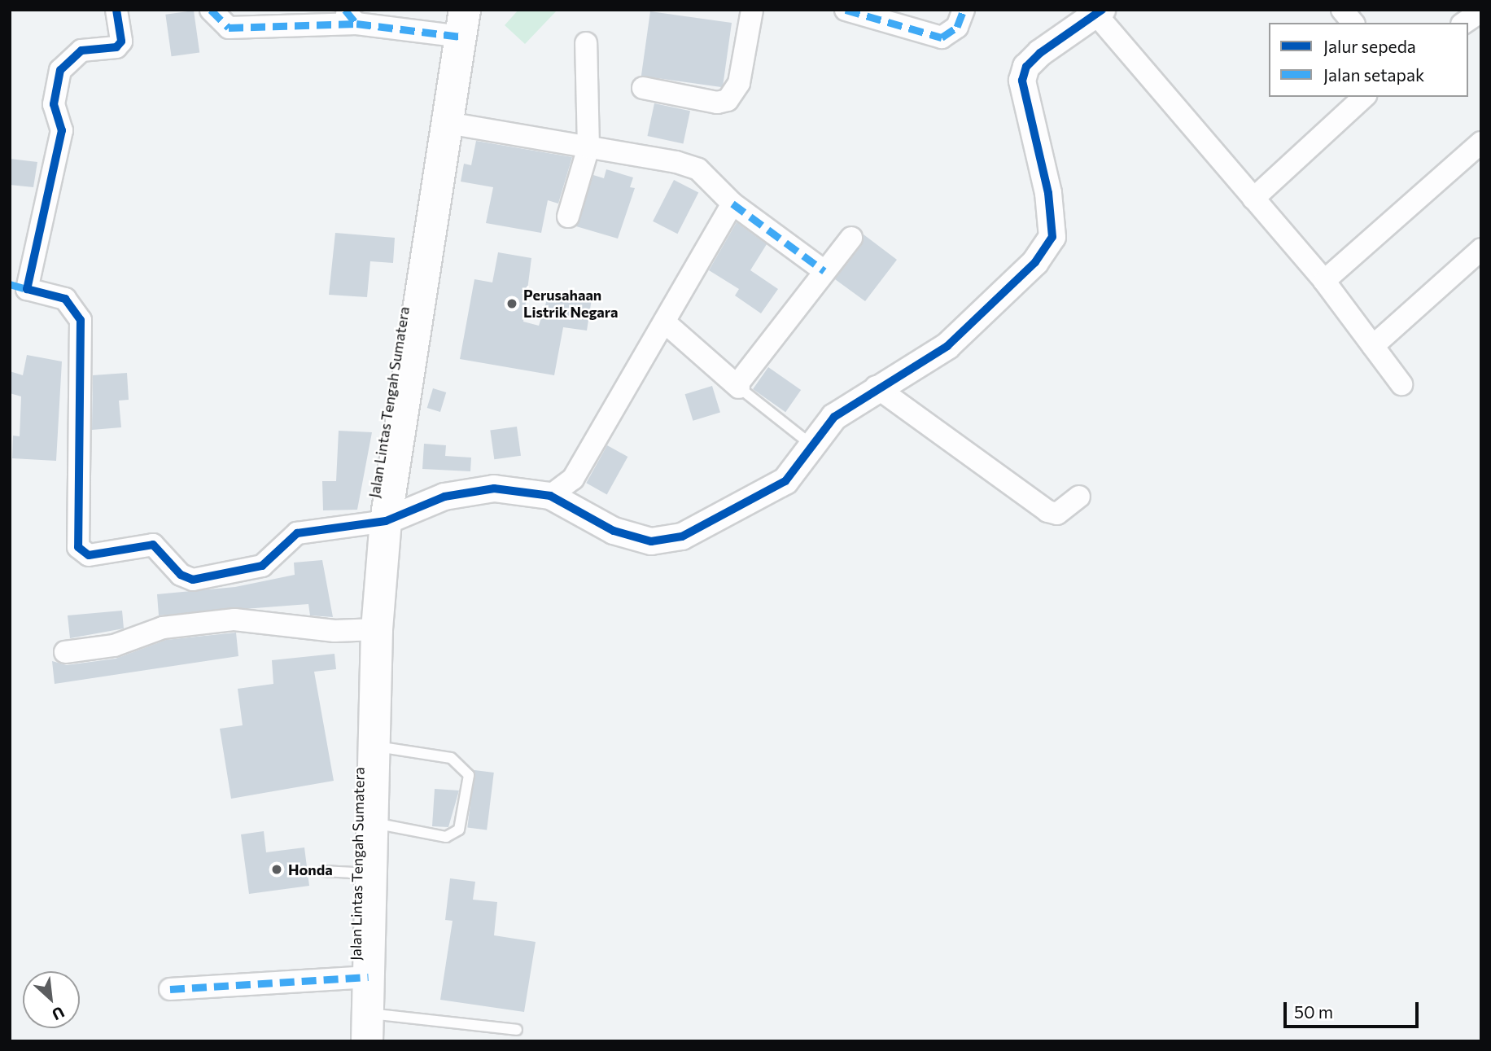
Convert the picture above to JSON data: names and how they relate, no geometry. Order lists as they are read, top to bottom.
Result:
{
  "streets": {
    "highway": ["Jalan Lintas Tengah Sumatera"]
  },
  "places": ["Perusahaan Listrik Negara", "Honda"],
  "legend": ["Jalur sepeda", "Jalan setapak"],
  "scale_bar": "50 m",
  "north": "bottom right"
}
